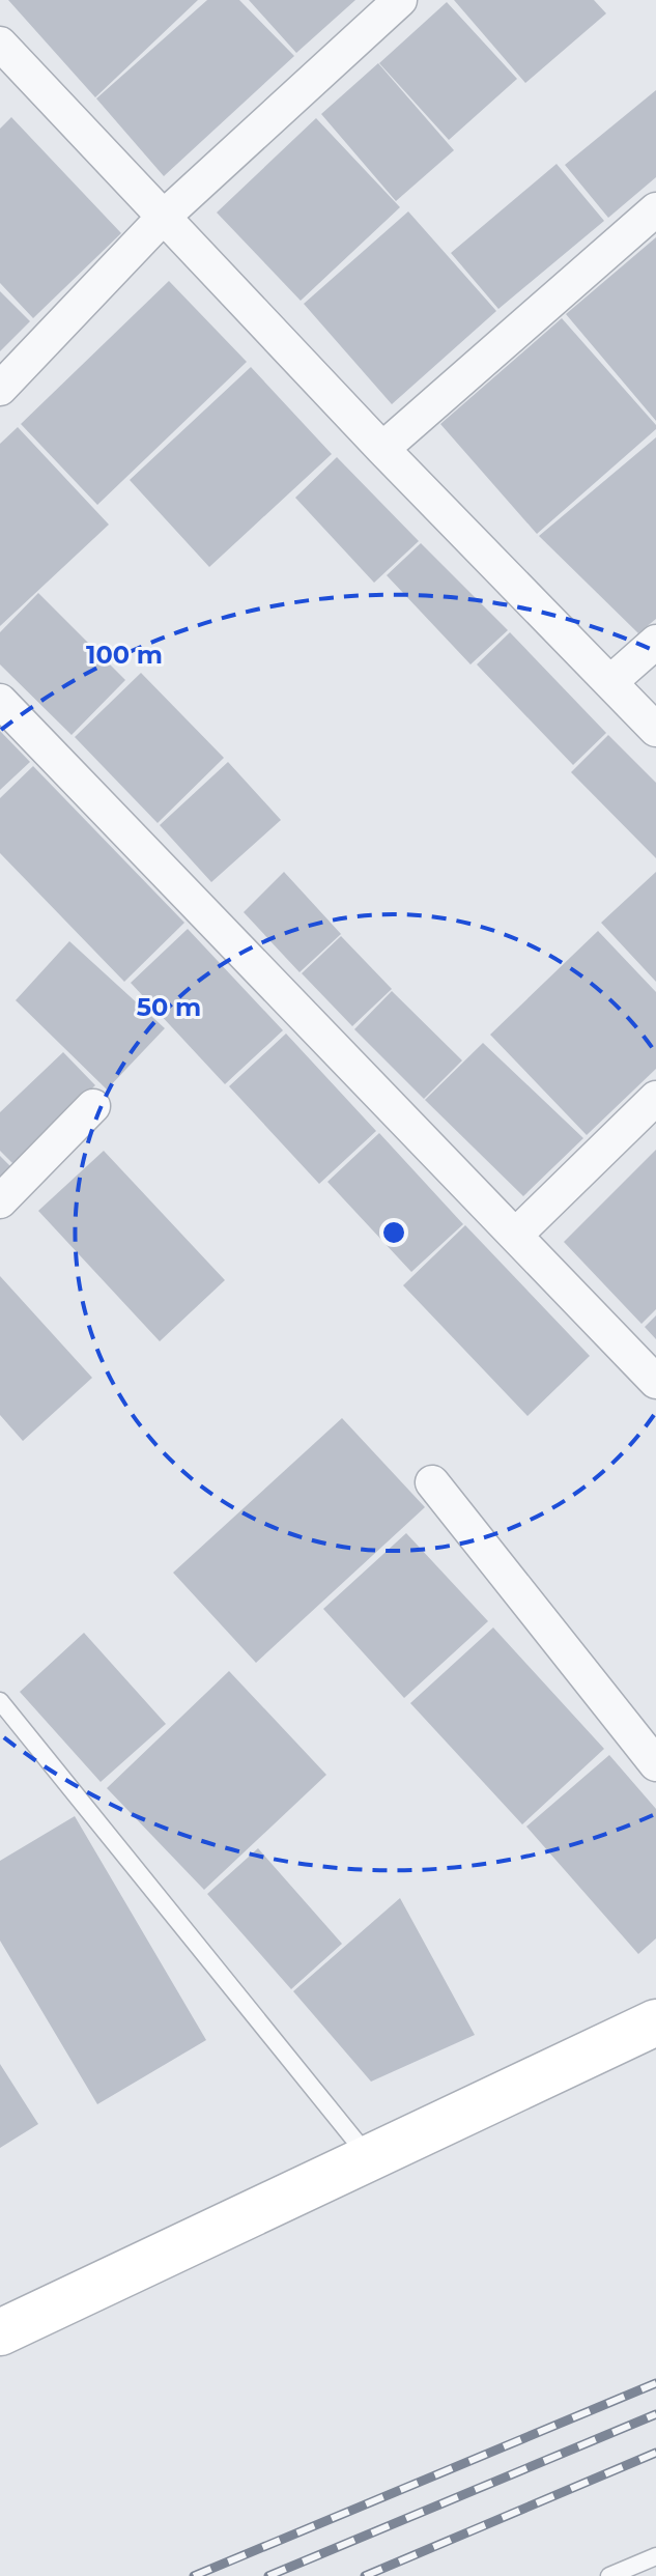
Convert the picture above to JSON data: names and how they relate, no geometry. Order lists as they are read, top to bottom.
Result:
{
  "rings": ["100 m", "50 m"]
}
